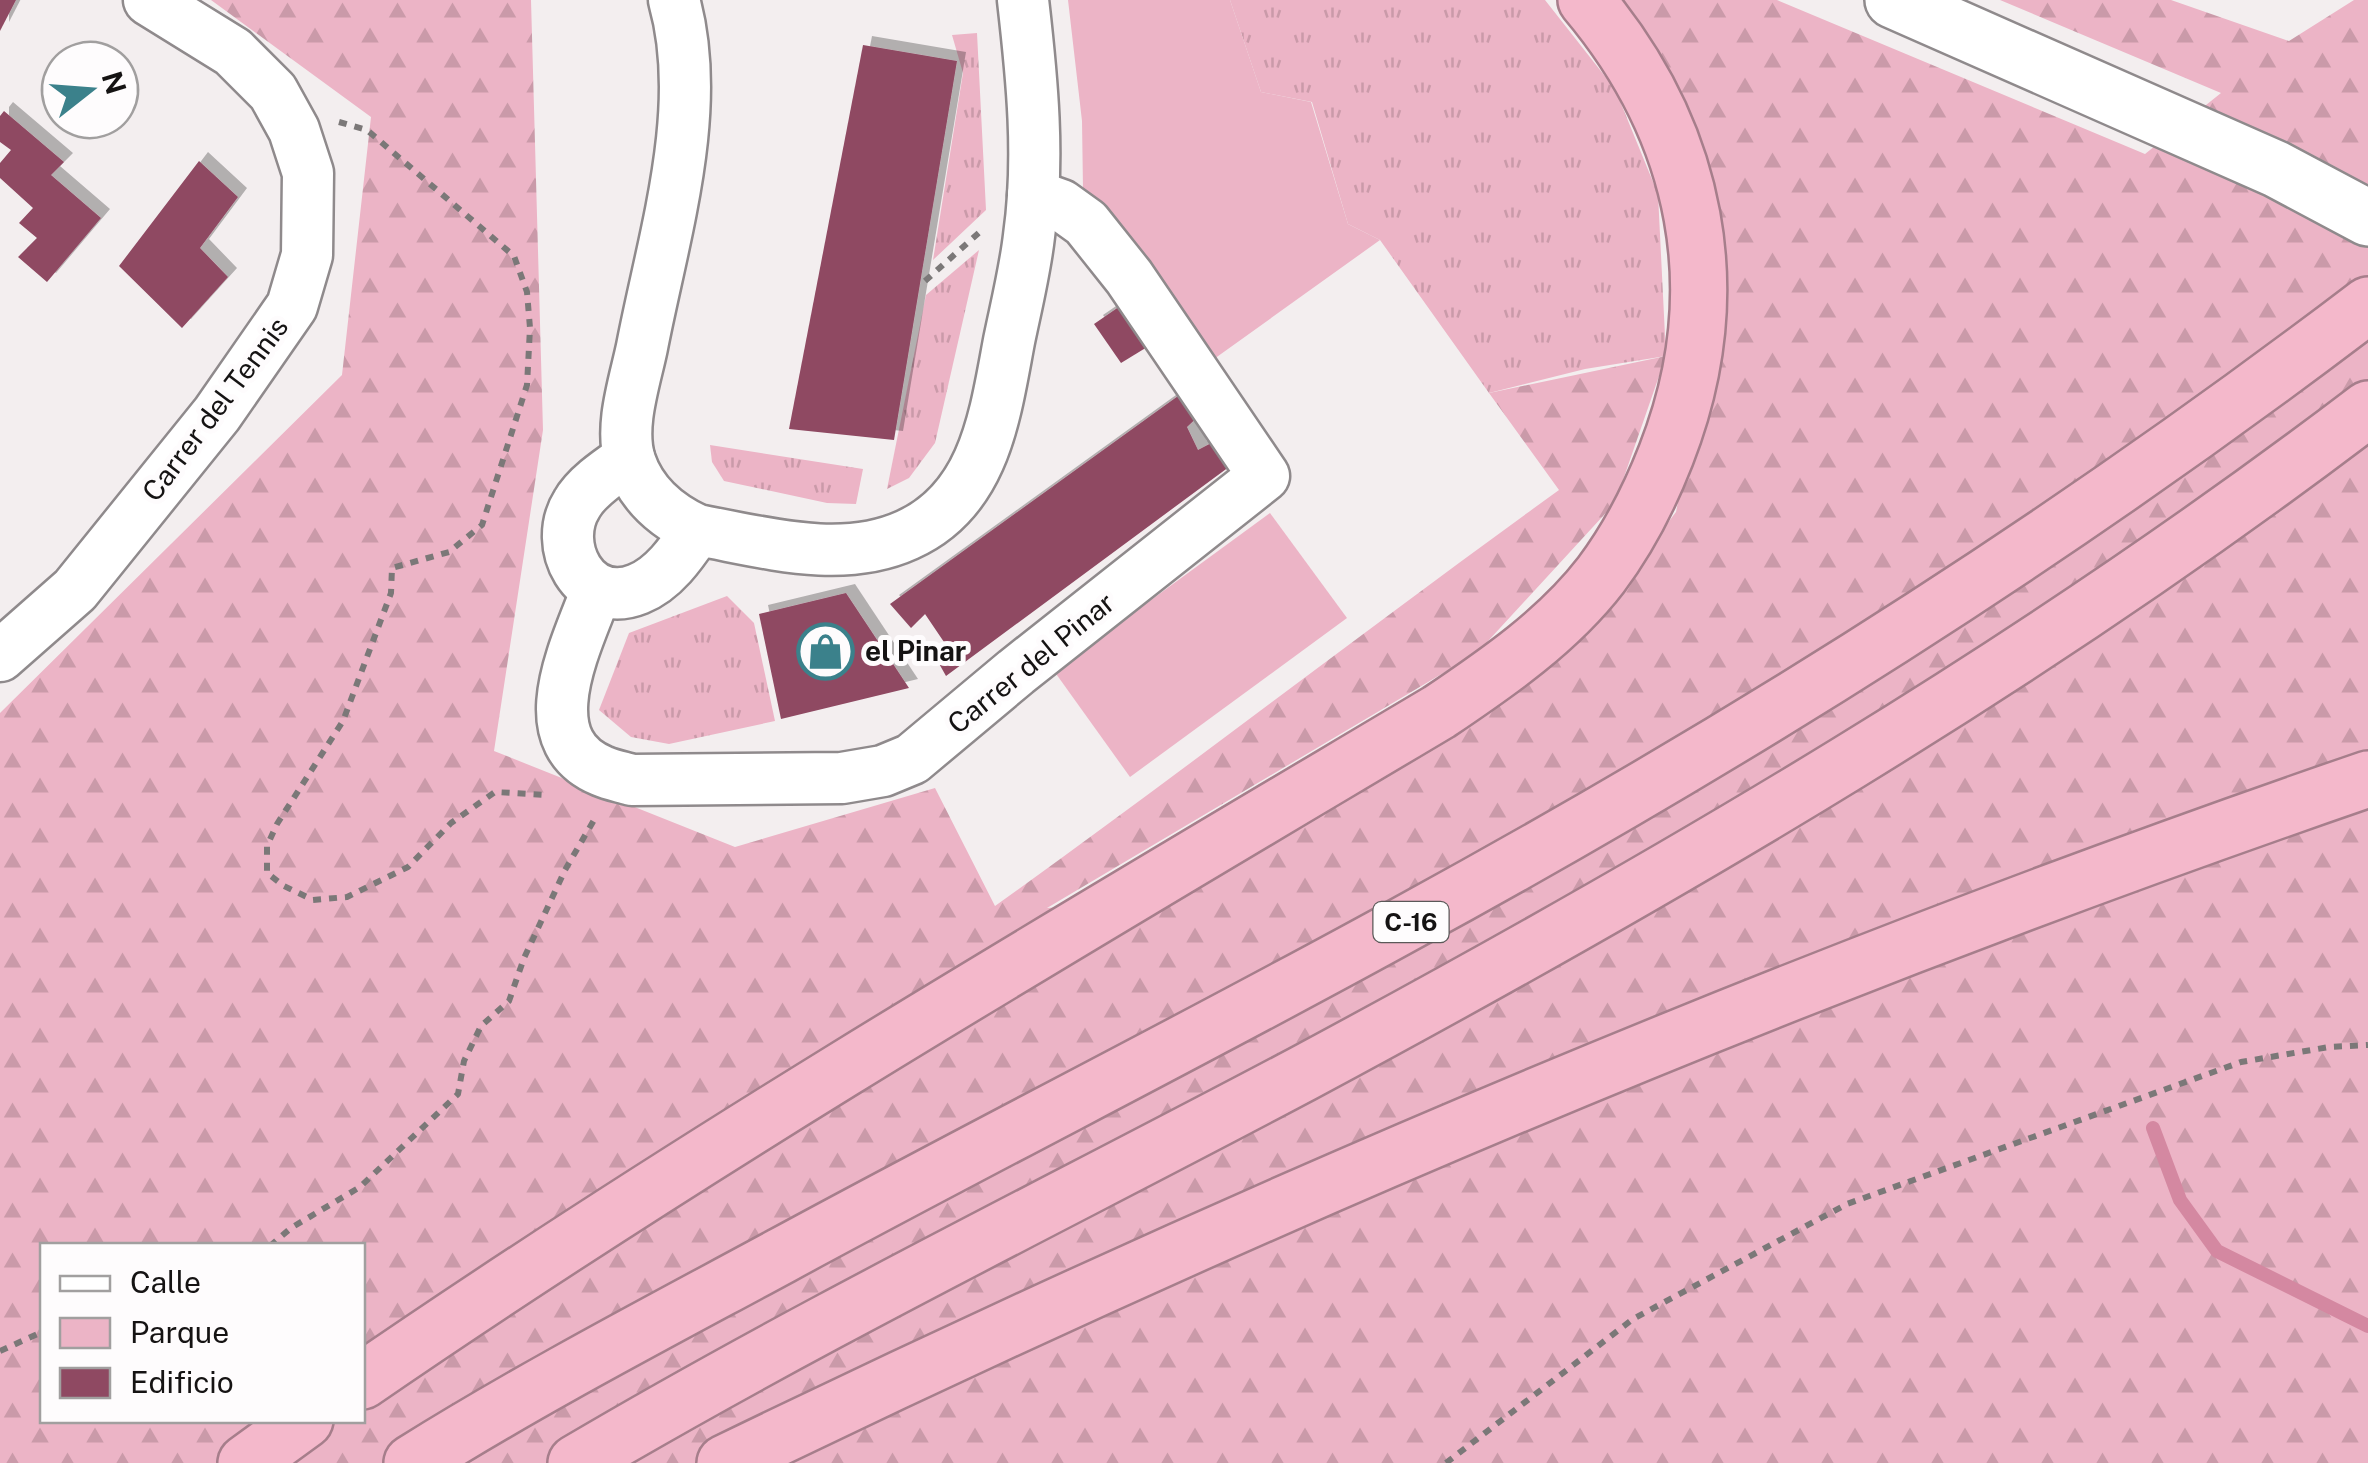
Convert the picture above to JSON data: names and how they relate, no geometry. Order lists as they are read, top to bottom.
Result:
{
  "streets": {
    "highway": ["C-16"],
    "street": ["Carrer del Tennis", "Carrer del Pinar"]
  },
  "places": {
    "shop": ["el Pinar"]
  },
  "legend": ["Calle", "Parque", "Edificio"],
  "north": "right"
}
